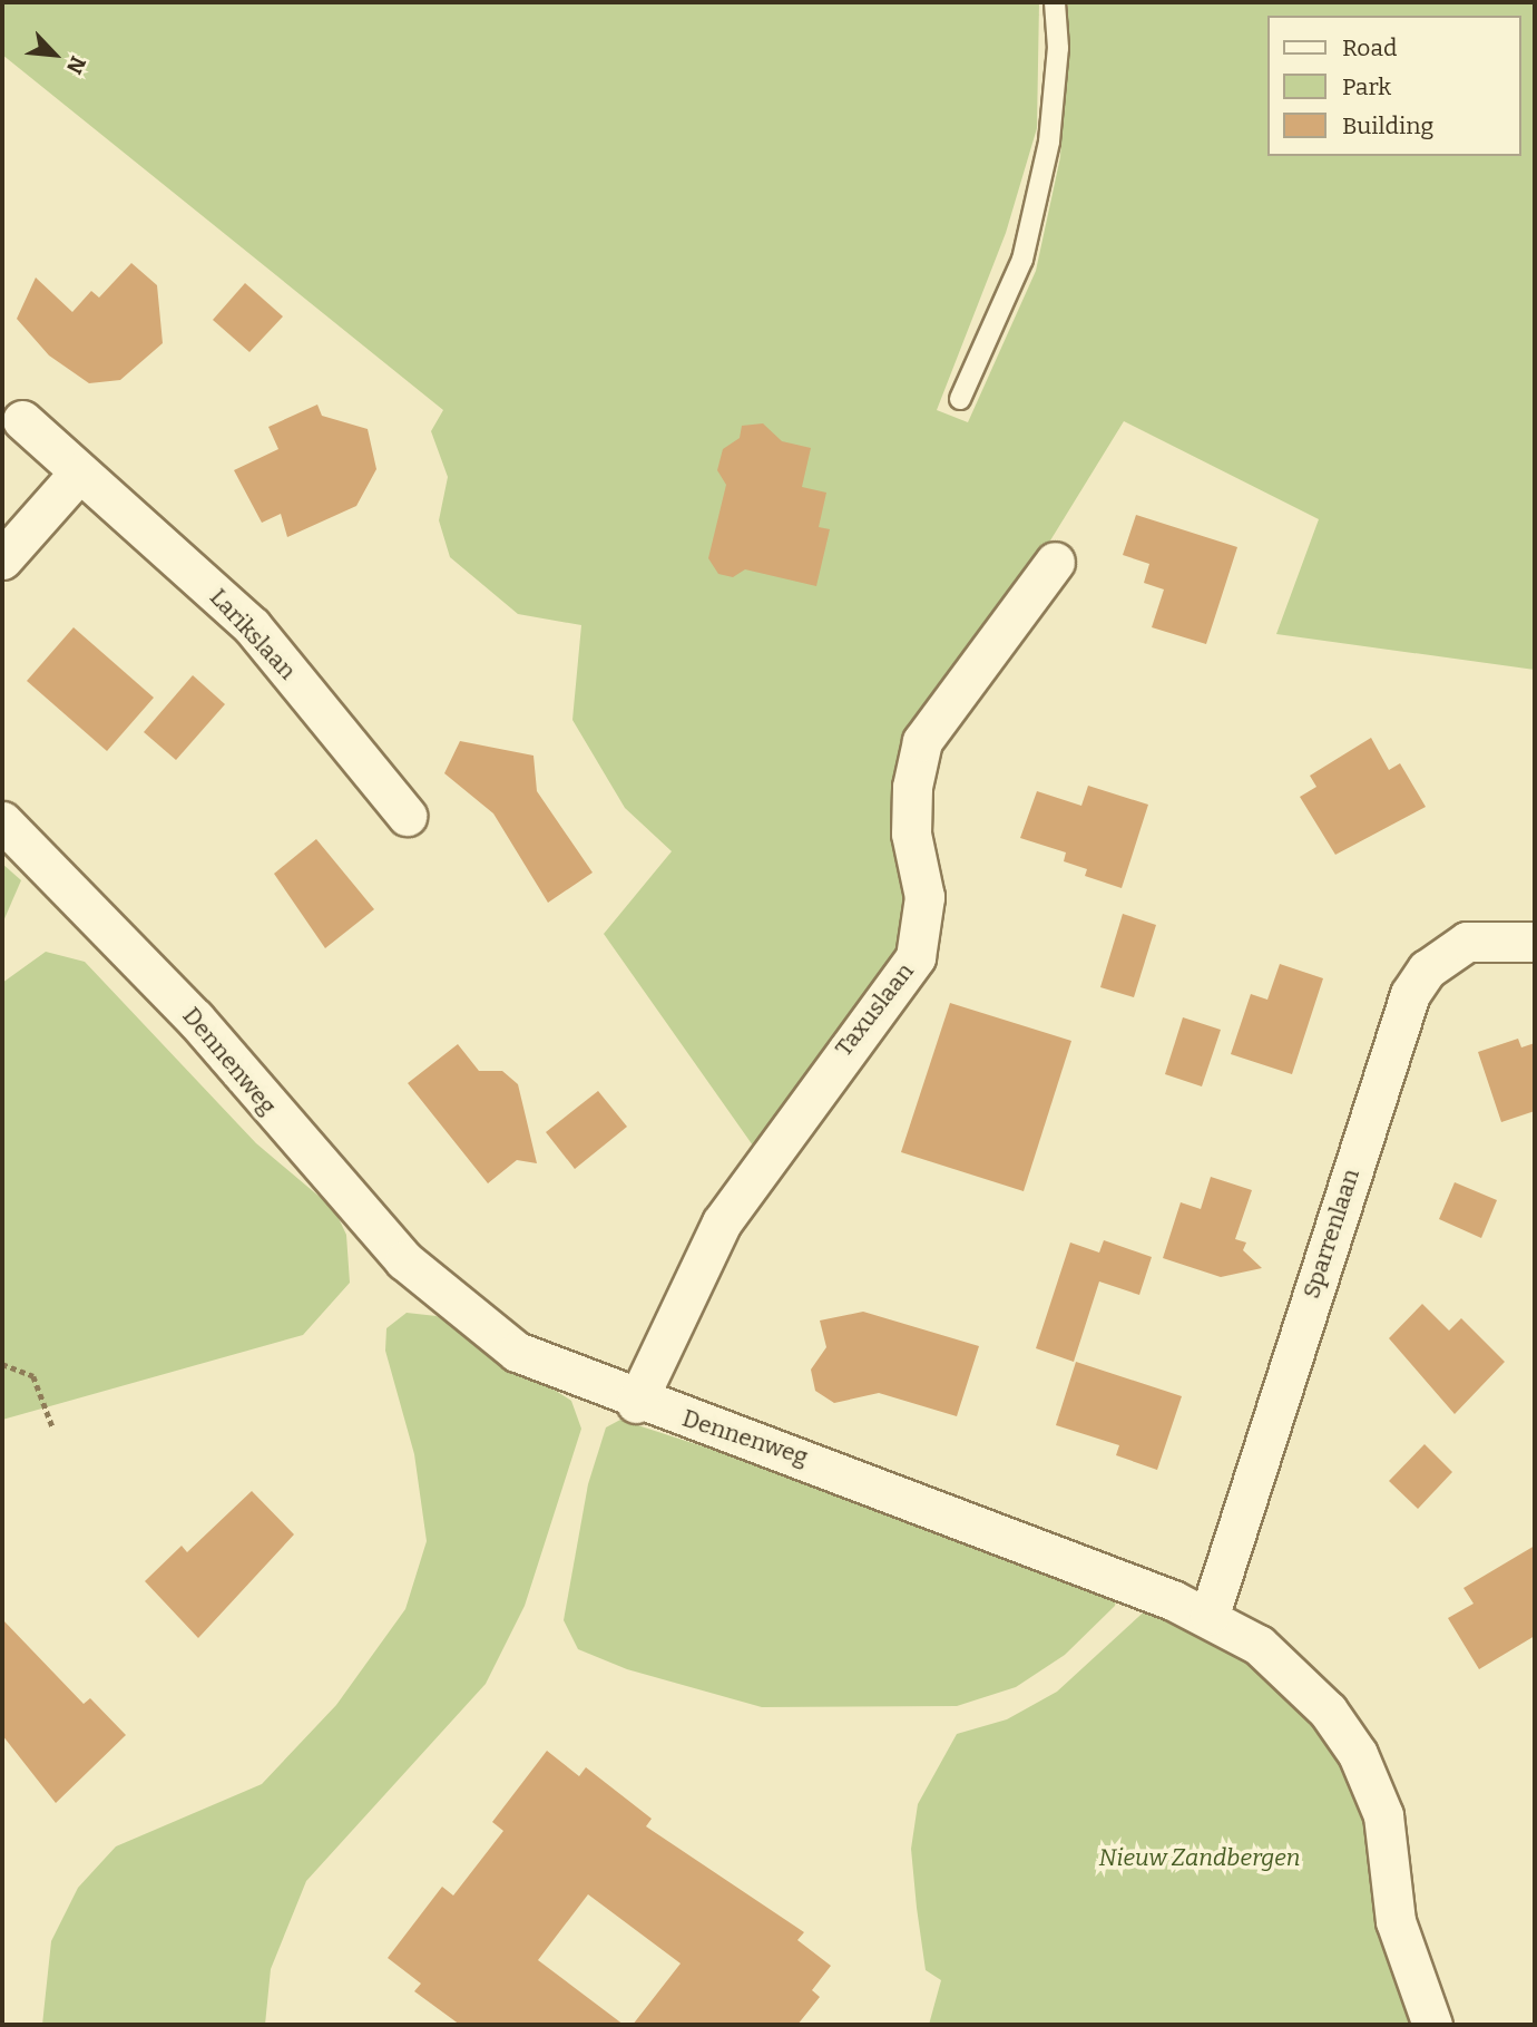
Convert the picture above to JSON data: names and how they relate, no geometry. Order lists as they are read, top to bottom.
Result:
{
  "streets": {
    "street": [
      "Larikslaan",
      "Taxuslaan",
      "Dennenweg",
      "Sparrenlaan"
    ]
  },
  "crossings": [
    ["Taxuslaan", "Dennenweg"],
    ["Dennenweg", "Sparrenlaan"]
  ],
  "parks": ["Nieuw Zandbergen"],
  "legend": ["Road", "Park", "Building"],
  "north": "bottom right"
}
